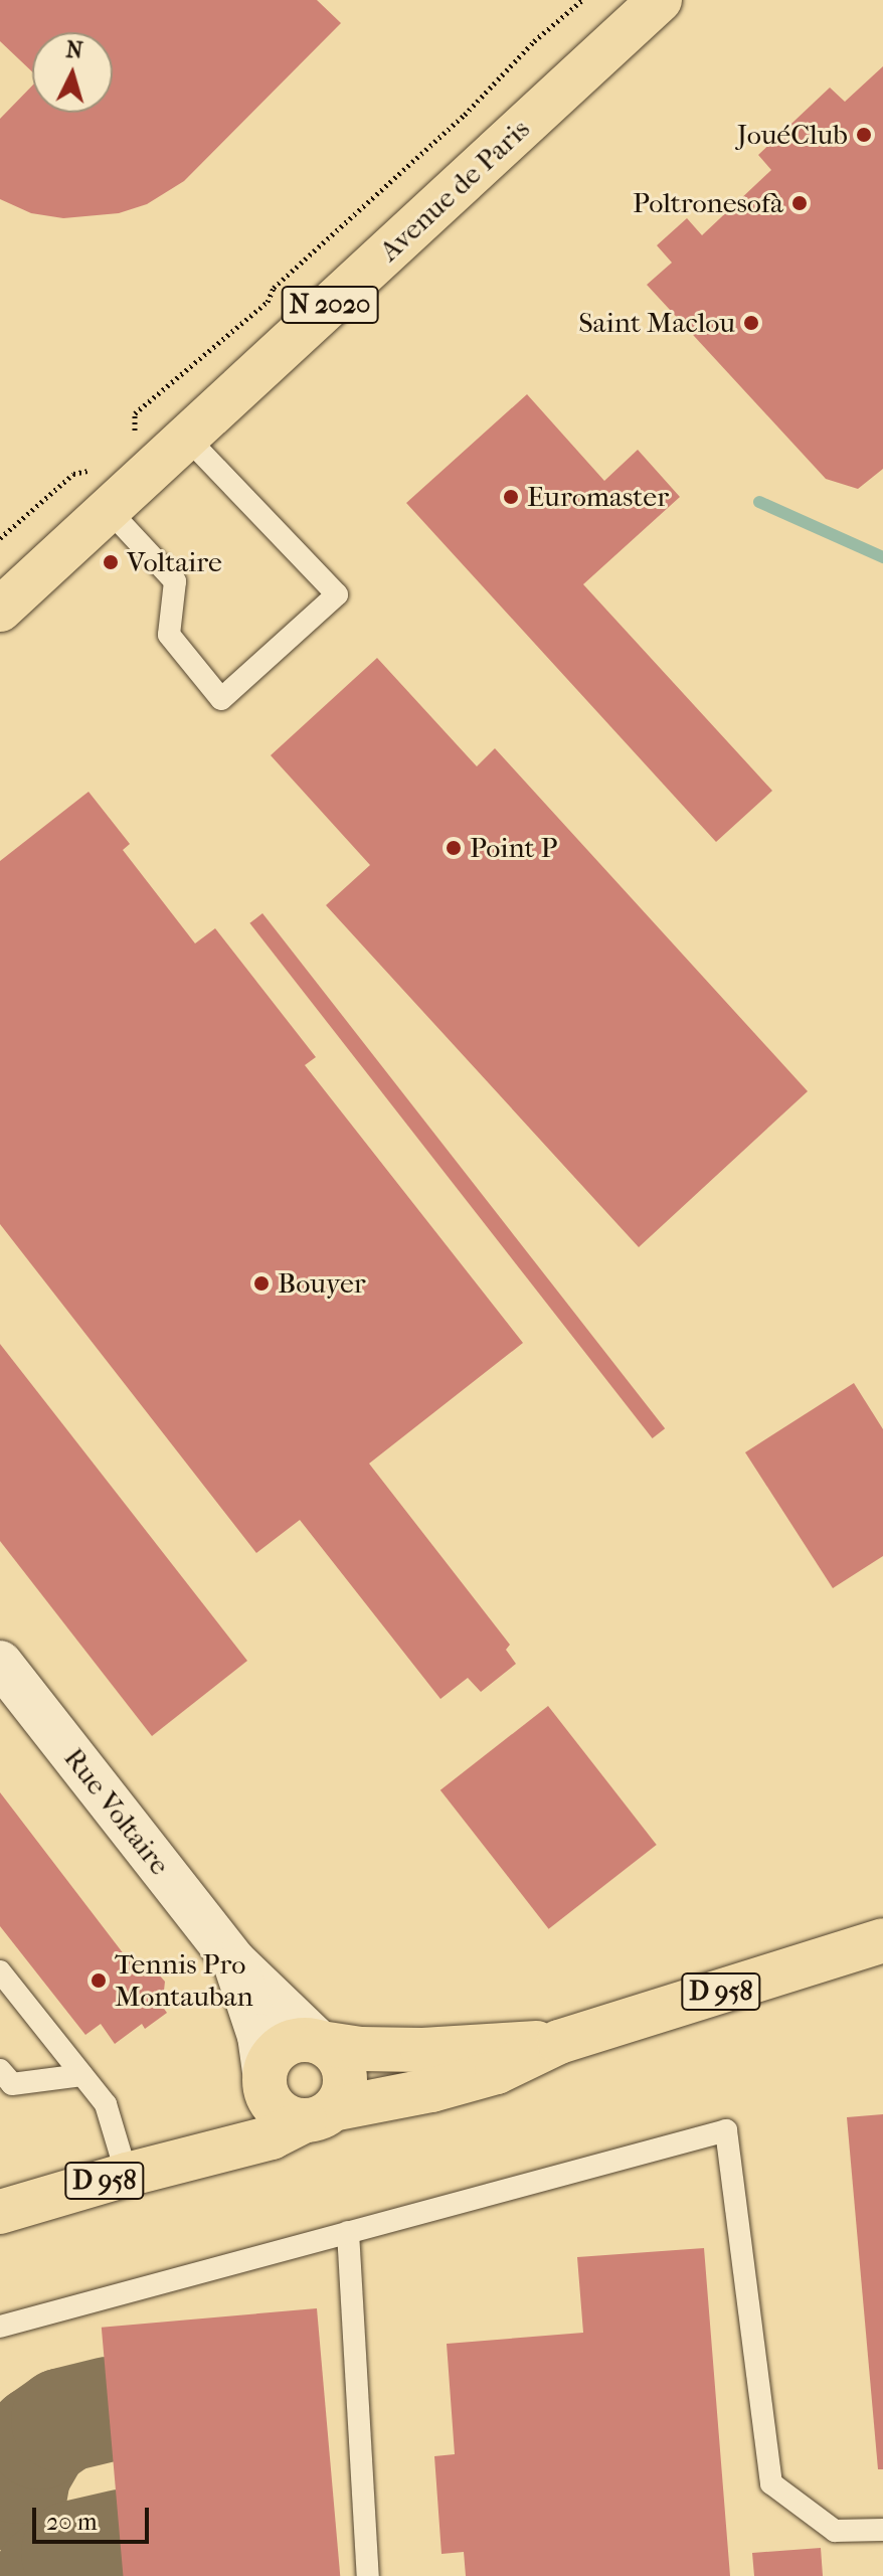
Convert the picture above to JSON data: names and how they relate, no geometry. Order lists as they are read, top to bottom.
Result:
{
  "streets": {
    "main road": ["Avenue de Paris", "N 2020", "D 958"],
    "street": ["Rue Voltaire"]
  },
  "crossings": [
    ["Rue Voltaire", "D 958"]
  ],
  "places": [
    "JouéClub",
    "Poltronesofà",
    "Saint Maclou",
    "Euromaster",
    "Voltaire",
    "Point P",
    "Bouyer",
    "Tennis Pro Montauban"
  ],
  "scale_bar": "20 m",
  "north": "top"
}
